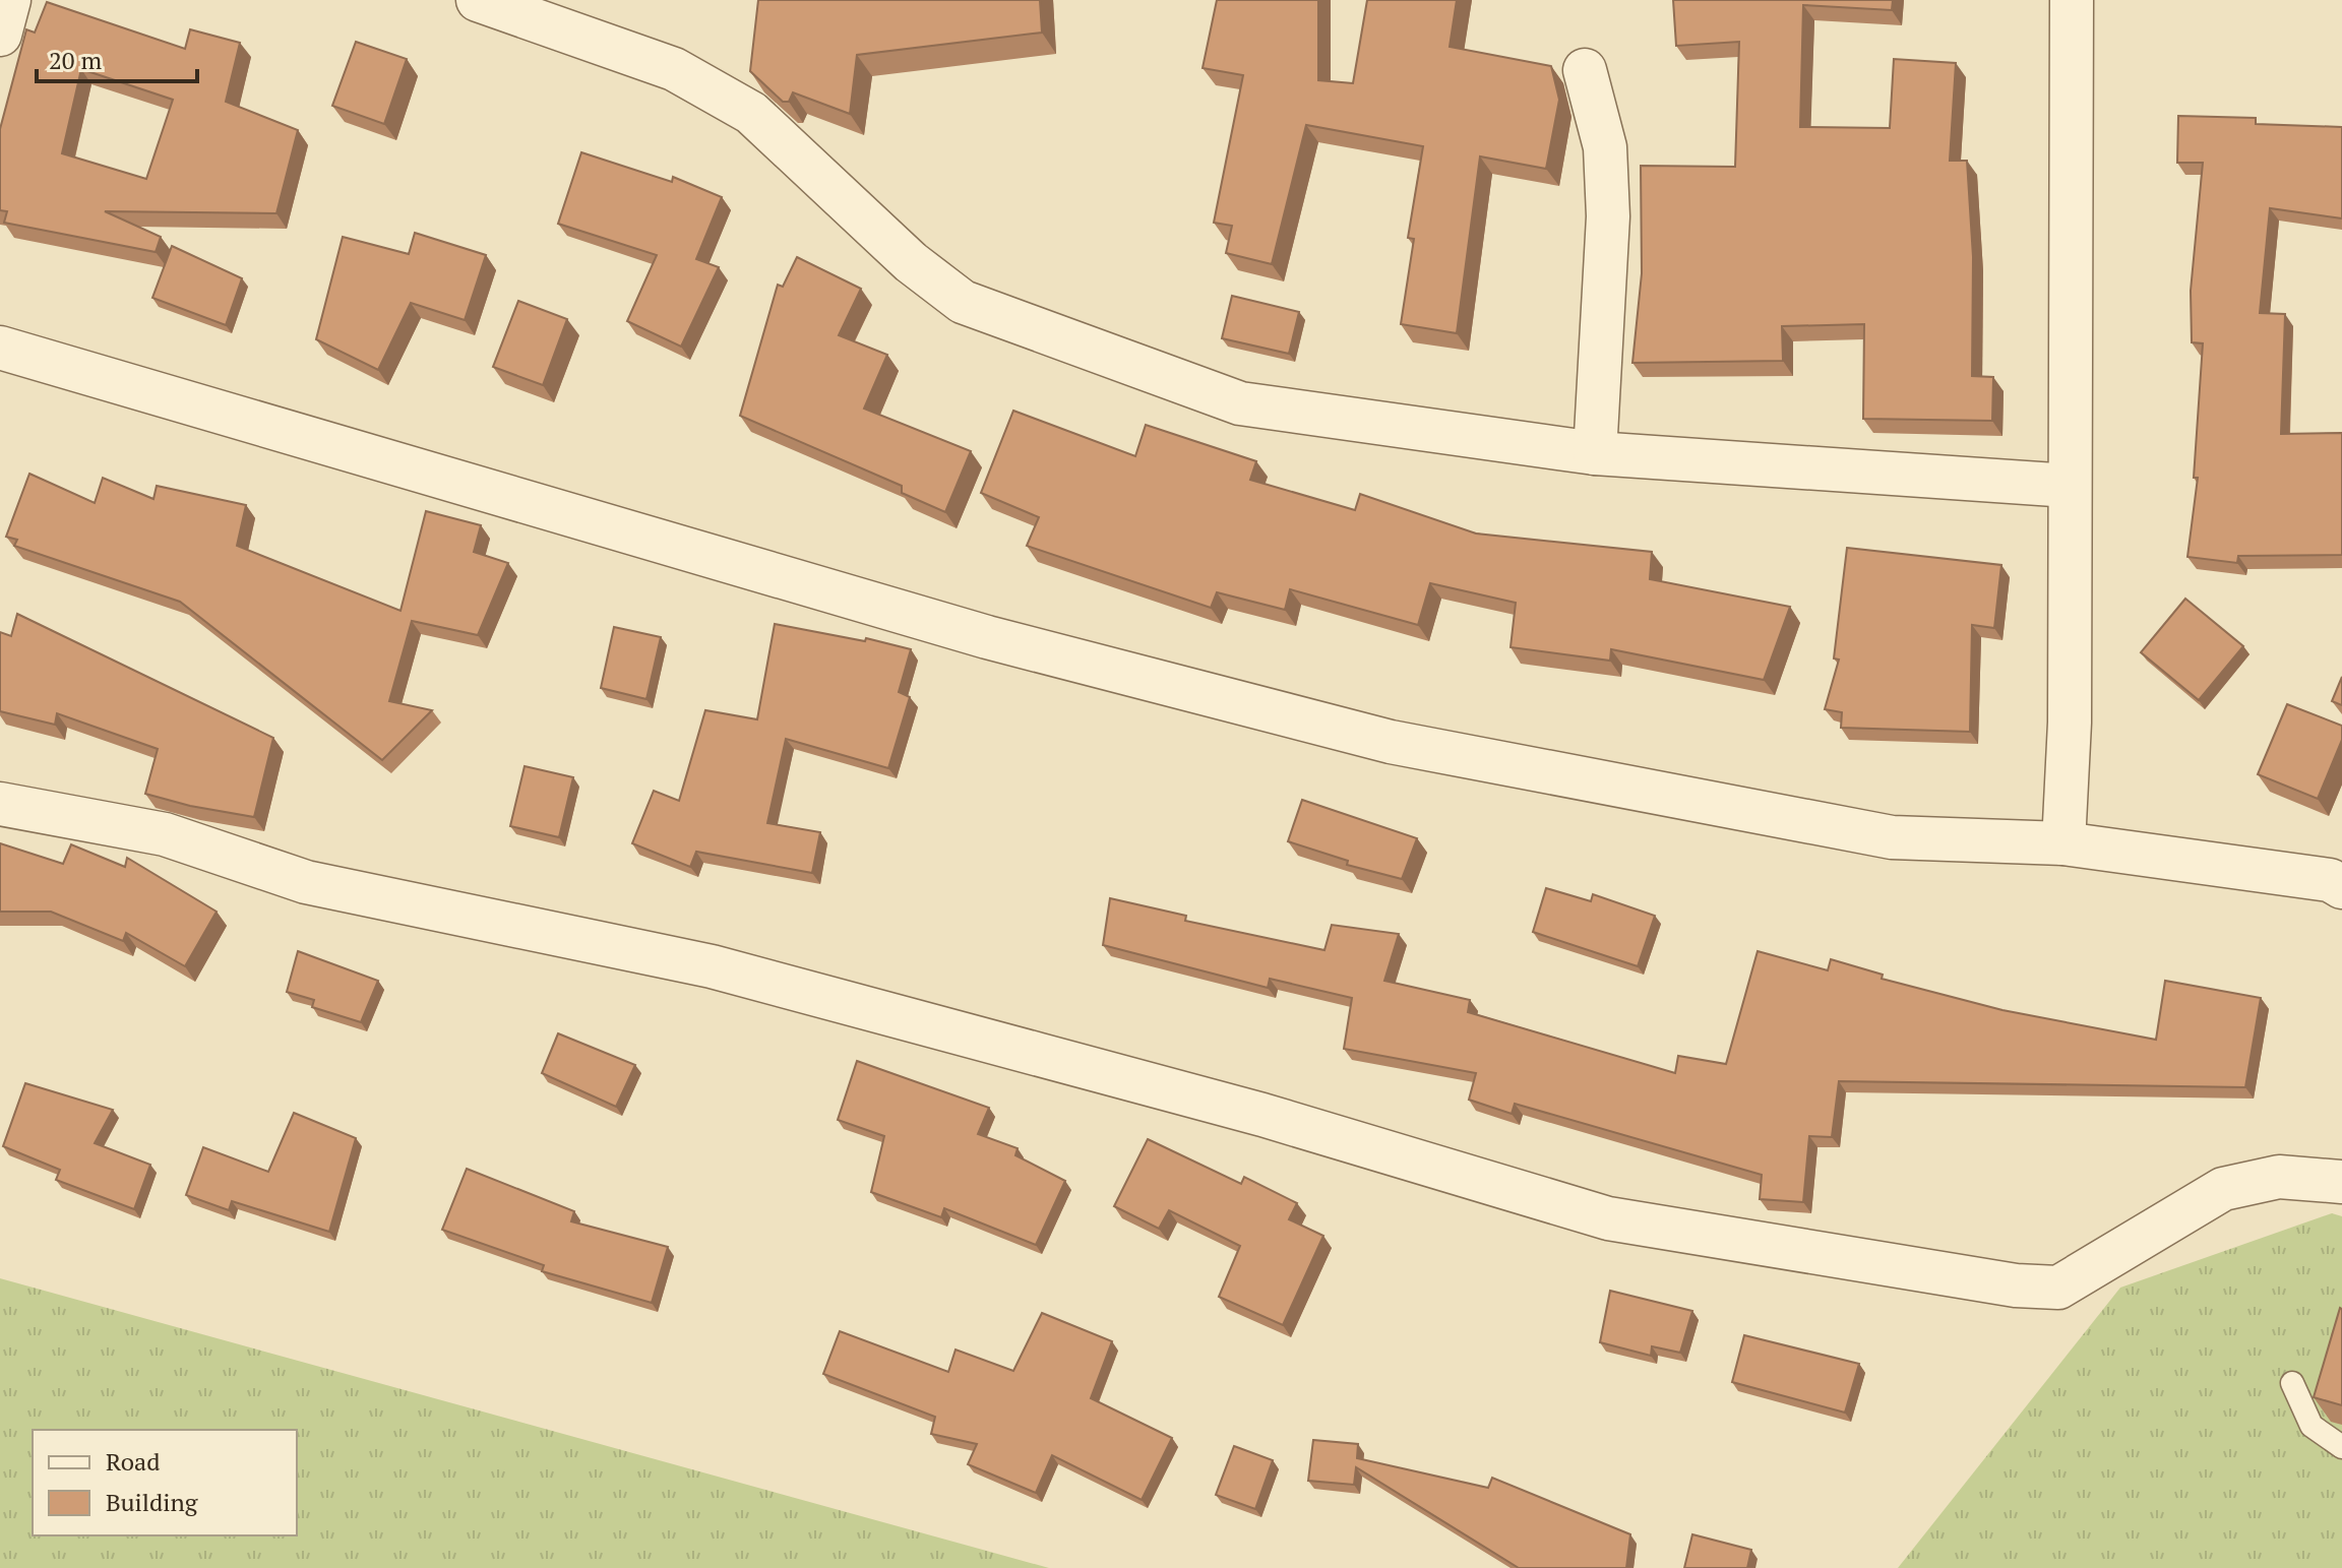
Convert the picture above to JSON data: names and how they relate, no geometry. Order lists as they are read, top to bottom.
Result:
{
  "legend": ["Road", "Building"],
  "scale_bar": "20 m"
}
